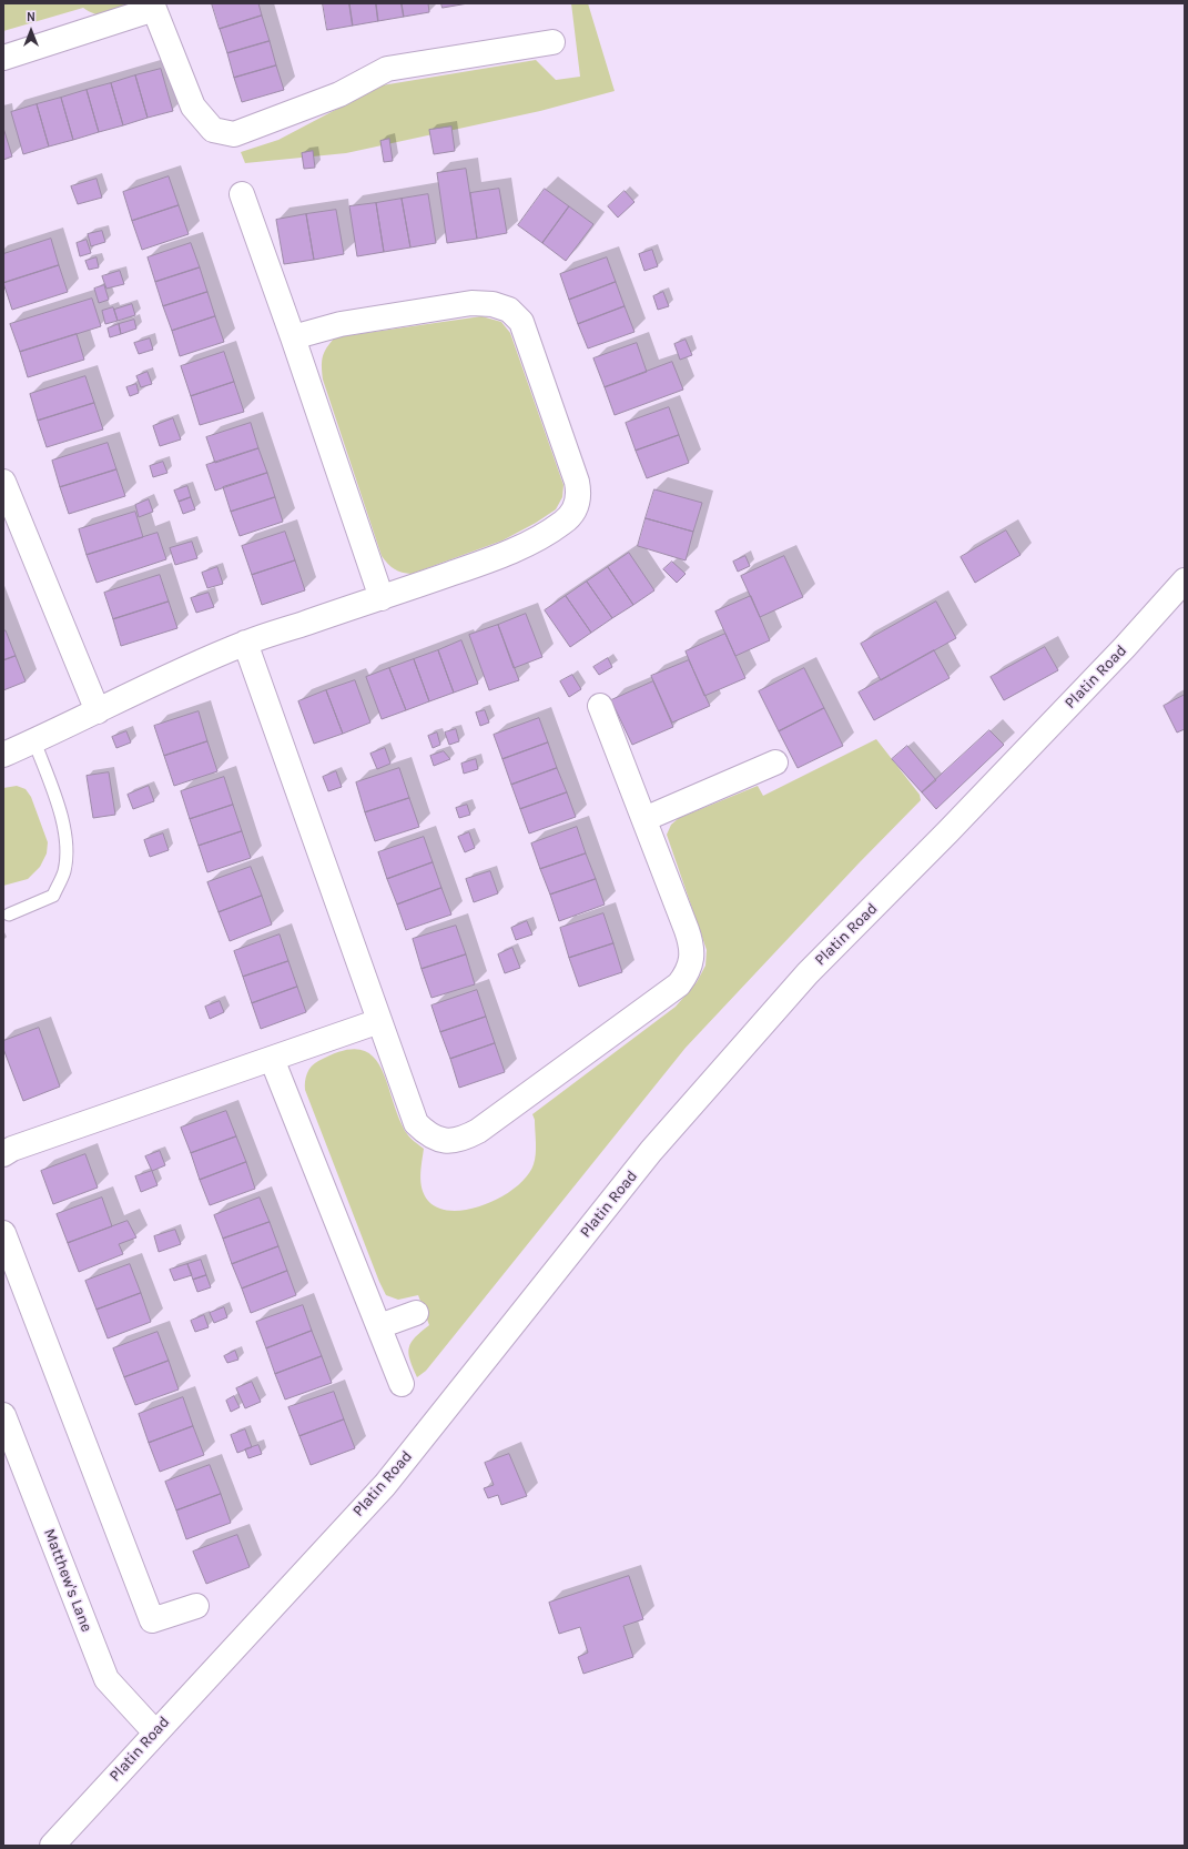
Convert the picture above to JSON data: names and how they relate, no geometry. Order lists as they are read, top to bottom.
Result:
{
  "streets": {
    "street": ["Platin Road", "Matthew's Lane"]
  },
  "crossings": [
    ["Platin Road", "Matthew's Lane"]
  ],
  "north": "top"
}
